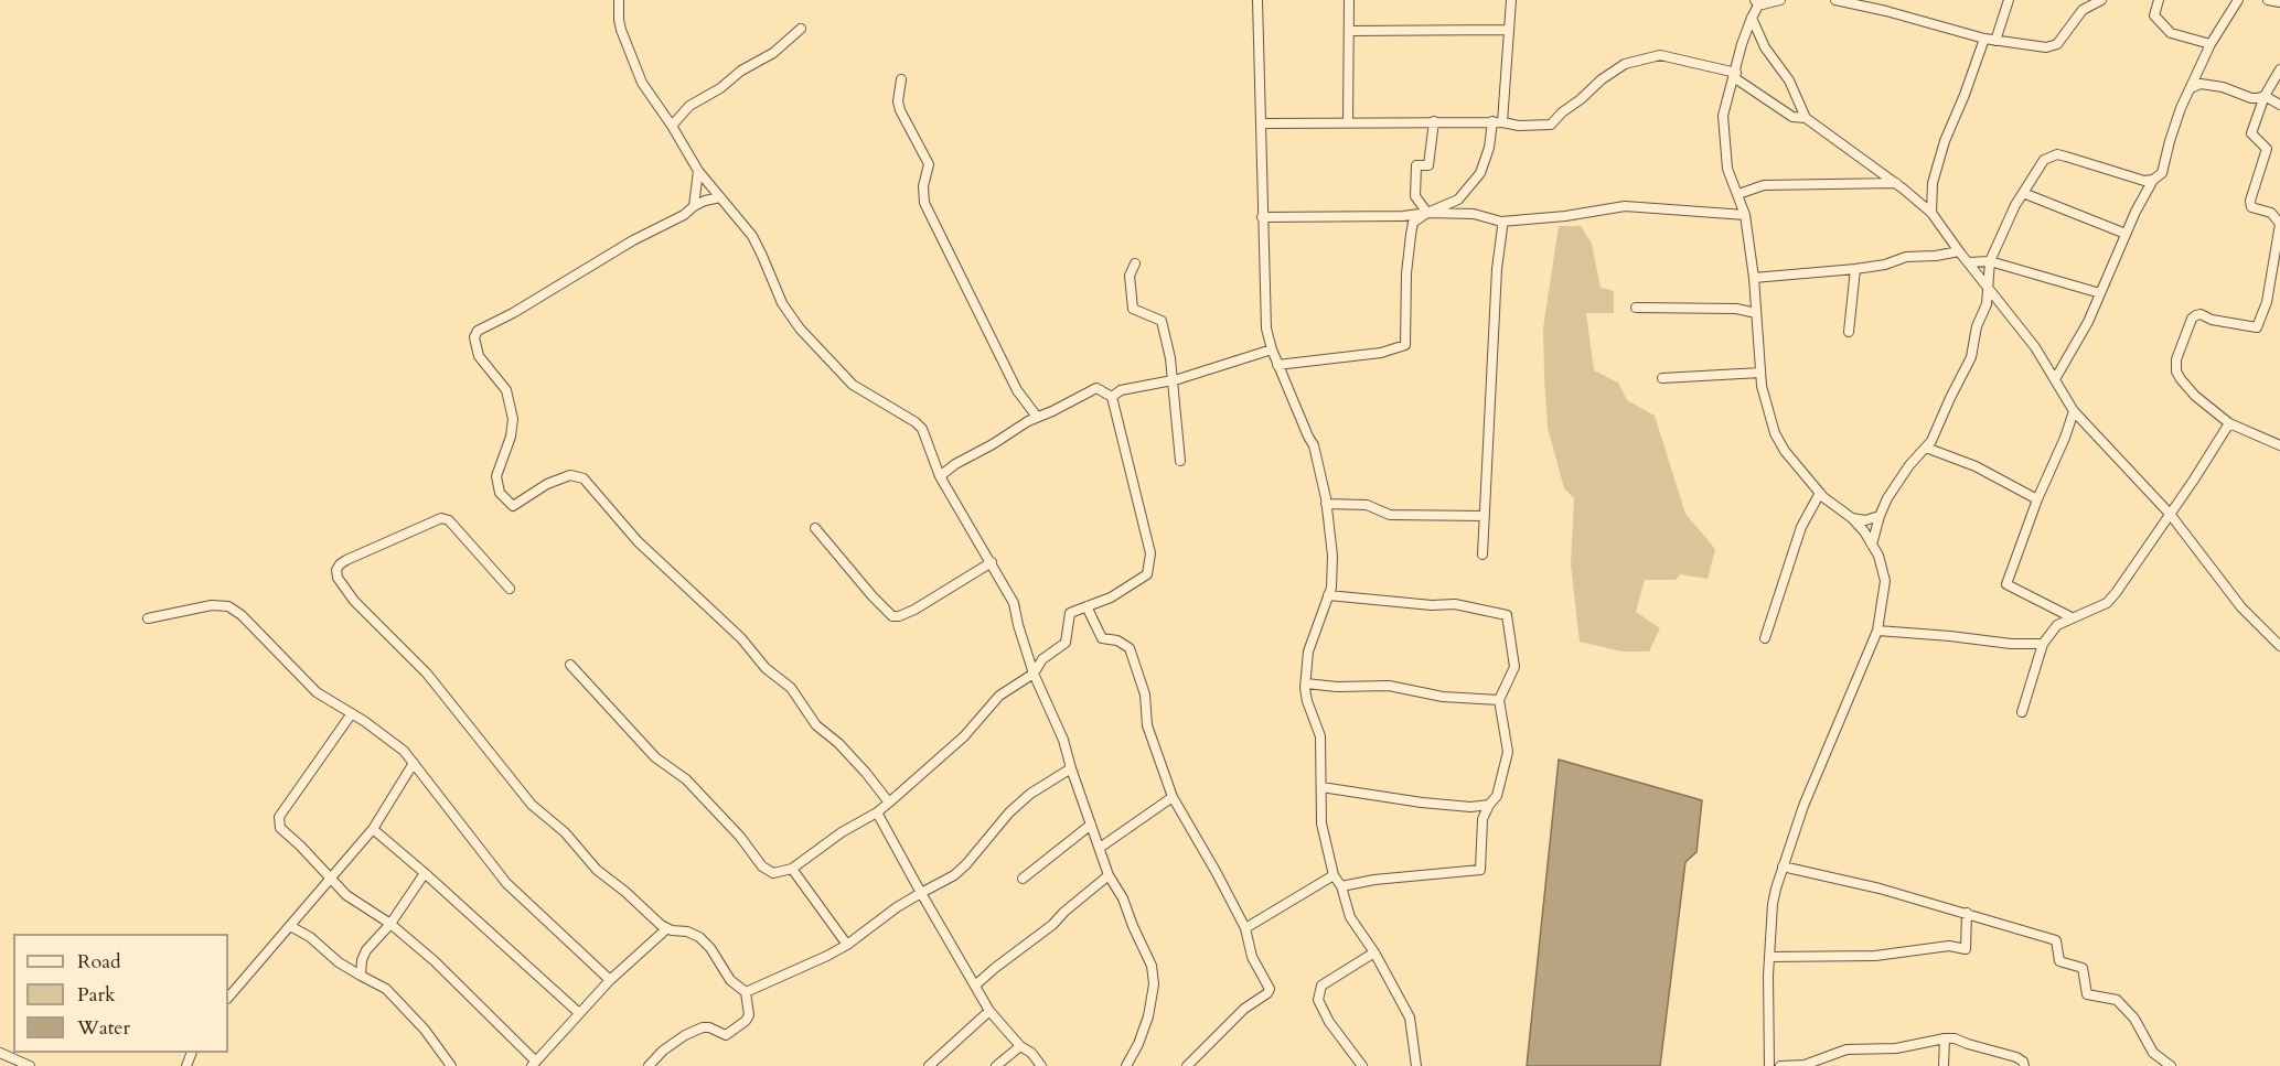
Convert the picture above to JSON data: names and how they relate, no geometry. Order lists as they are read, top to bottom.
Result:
{
  "legend": ["Road", "Park", "Water"]
}
